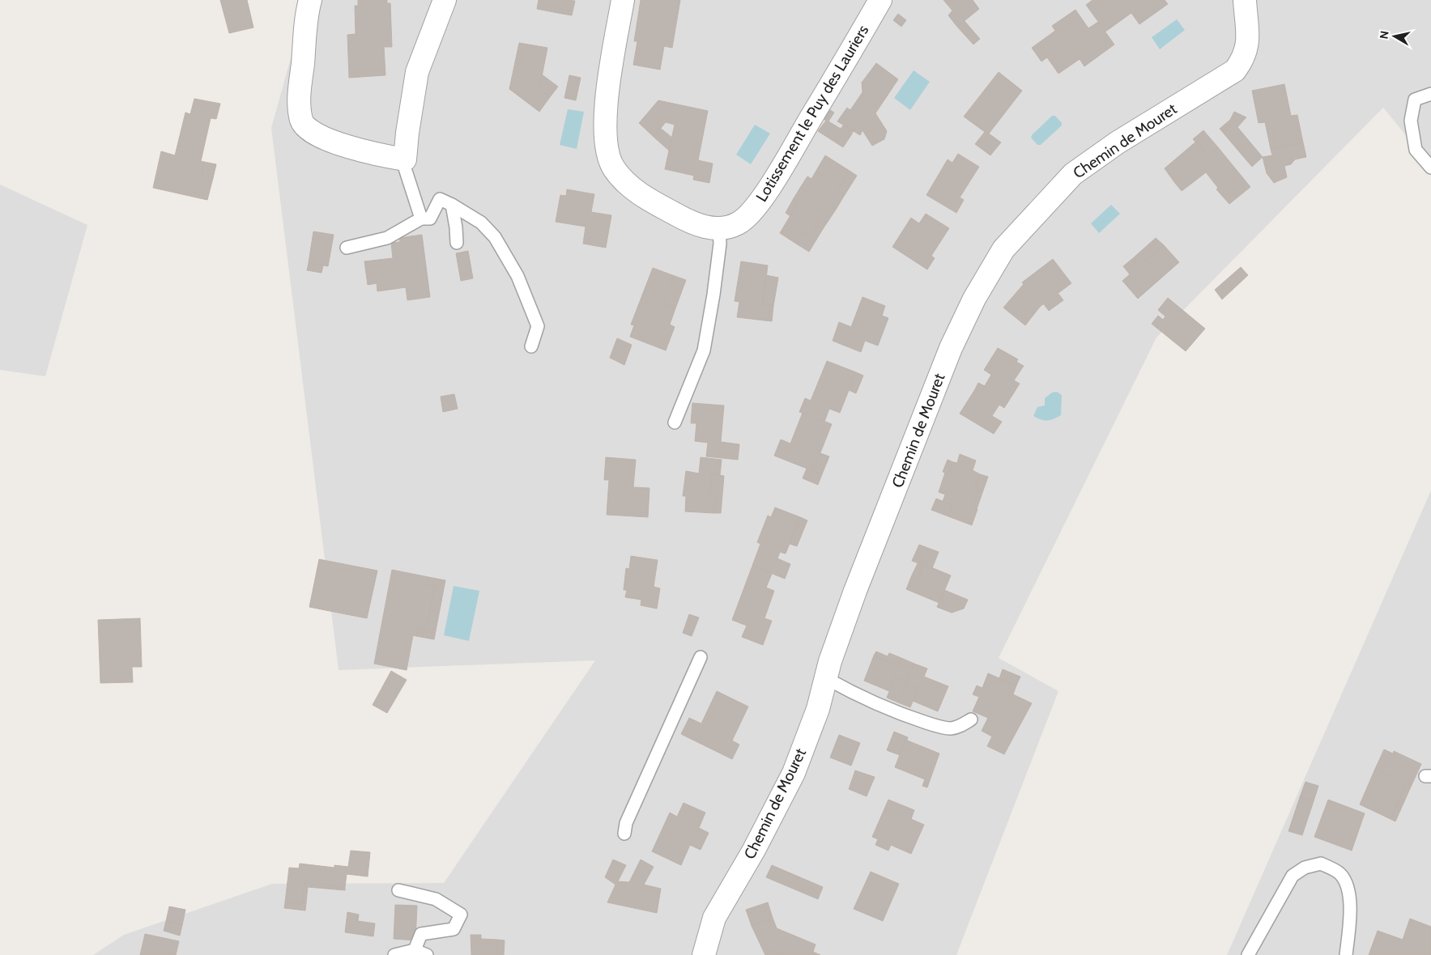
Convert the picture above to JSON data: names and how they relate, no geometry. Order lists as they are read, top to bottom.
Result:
{
  "streets": {
    "street": ["Lotissement le Puy des Lauriers", "Chemin de Mouret"]
  },
  "north": "left"
}
